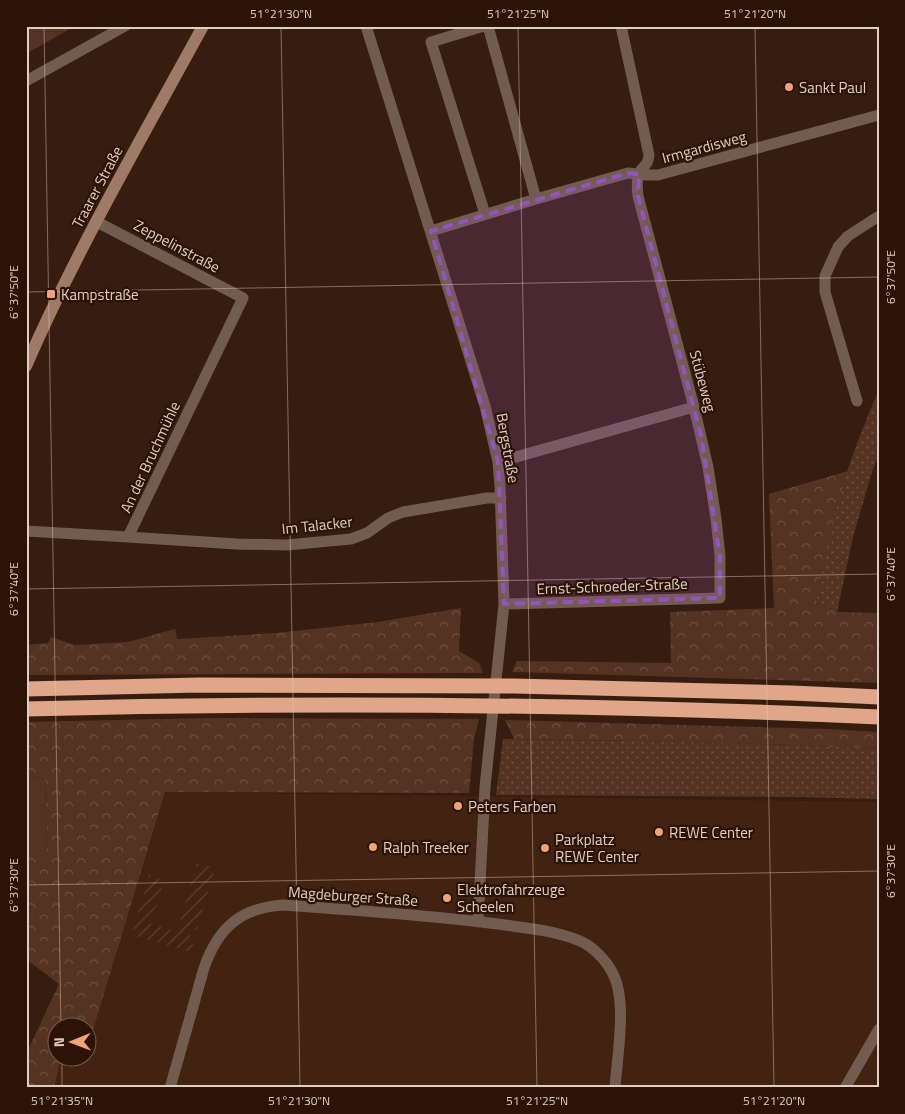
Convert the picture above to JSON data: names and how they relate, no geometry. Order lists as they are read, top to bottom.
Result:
{
  "streets": {
    "street": [
      "Irmgardisweg",
      "Traarer Straße",
      "Zeppelinstraße",
      "Stübeweg",
      "Bergstraße",
      "An der Bruchmühle",
      "Im Talacker",
      "Ernst-Schroeder-Straße",
      "Magdeburger Straße"
    ]
  },
  "crossings": [
    ["Irmgardisweg", "Stübeweg"],
    ["Irmgardisweg", "Bergstraße"],
    ["Traarer Straße", "Zeppelinstraße"],
    ["Zeppelinstraße", "An der Bruchmühle"],
    ["Stübeweg", "Ernst-Schroeder-Straße"],
    ["Bergstraße", "Im Talacker"],
    ["Bergstraße", "Ernst-Schroeder-Straße"],
    ["Bergstraße", "Magdeburger Straße"],
    ["An der Bruchmühle", "Im Talacker"]
  ],
  "places": {
    "other": [
      "Sankt Paul",
      "Peters Farben",
      "REWE Center",
      "Ralph Treeker",
      "Parkplatz REWE Center",
      "Elektrofahrzeuge Scheelen"
    ],
    "transit": ["Kampstraße"]
  },
  "north": "left",
  "coordinates": [
    "51°21'30\"N",
    "51°21'25\"N",
    "51°21'20\"N",
    "6°37'50\"E",
    "6°37'40\"E",
    "6°37'30\"E",
    "51°21'35\"N"
  ]
}
